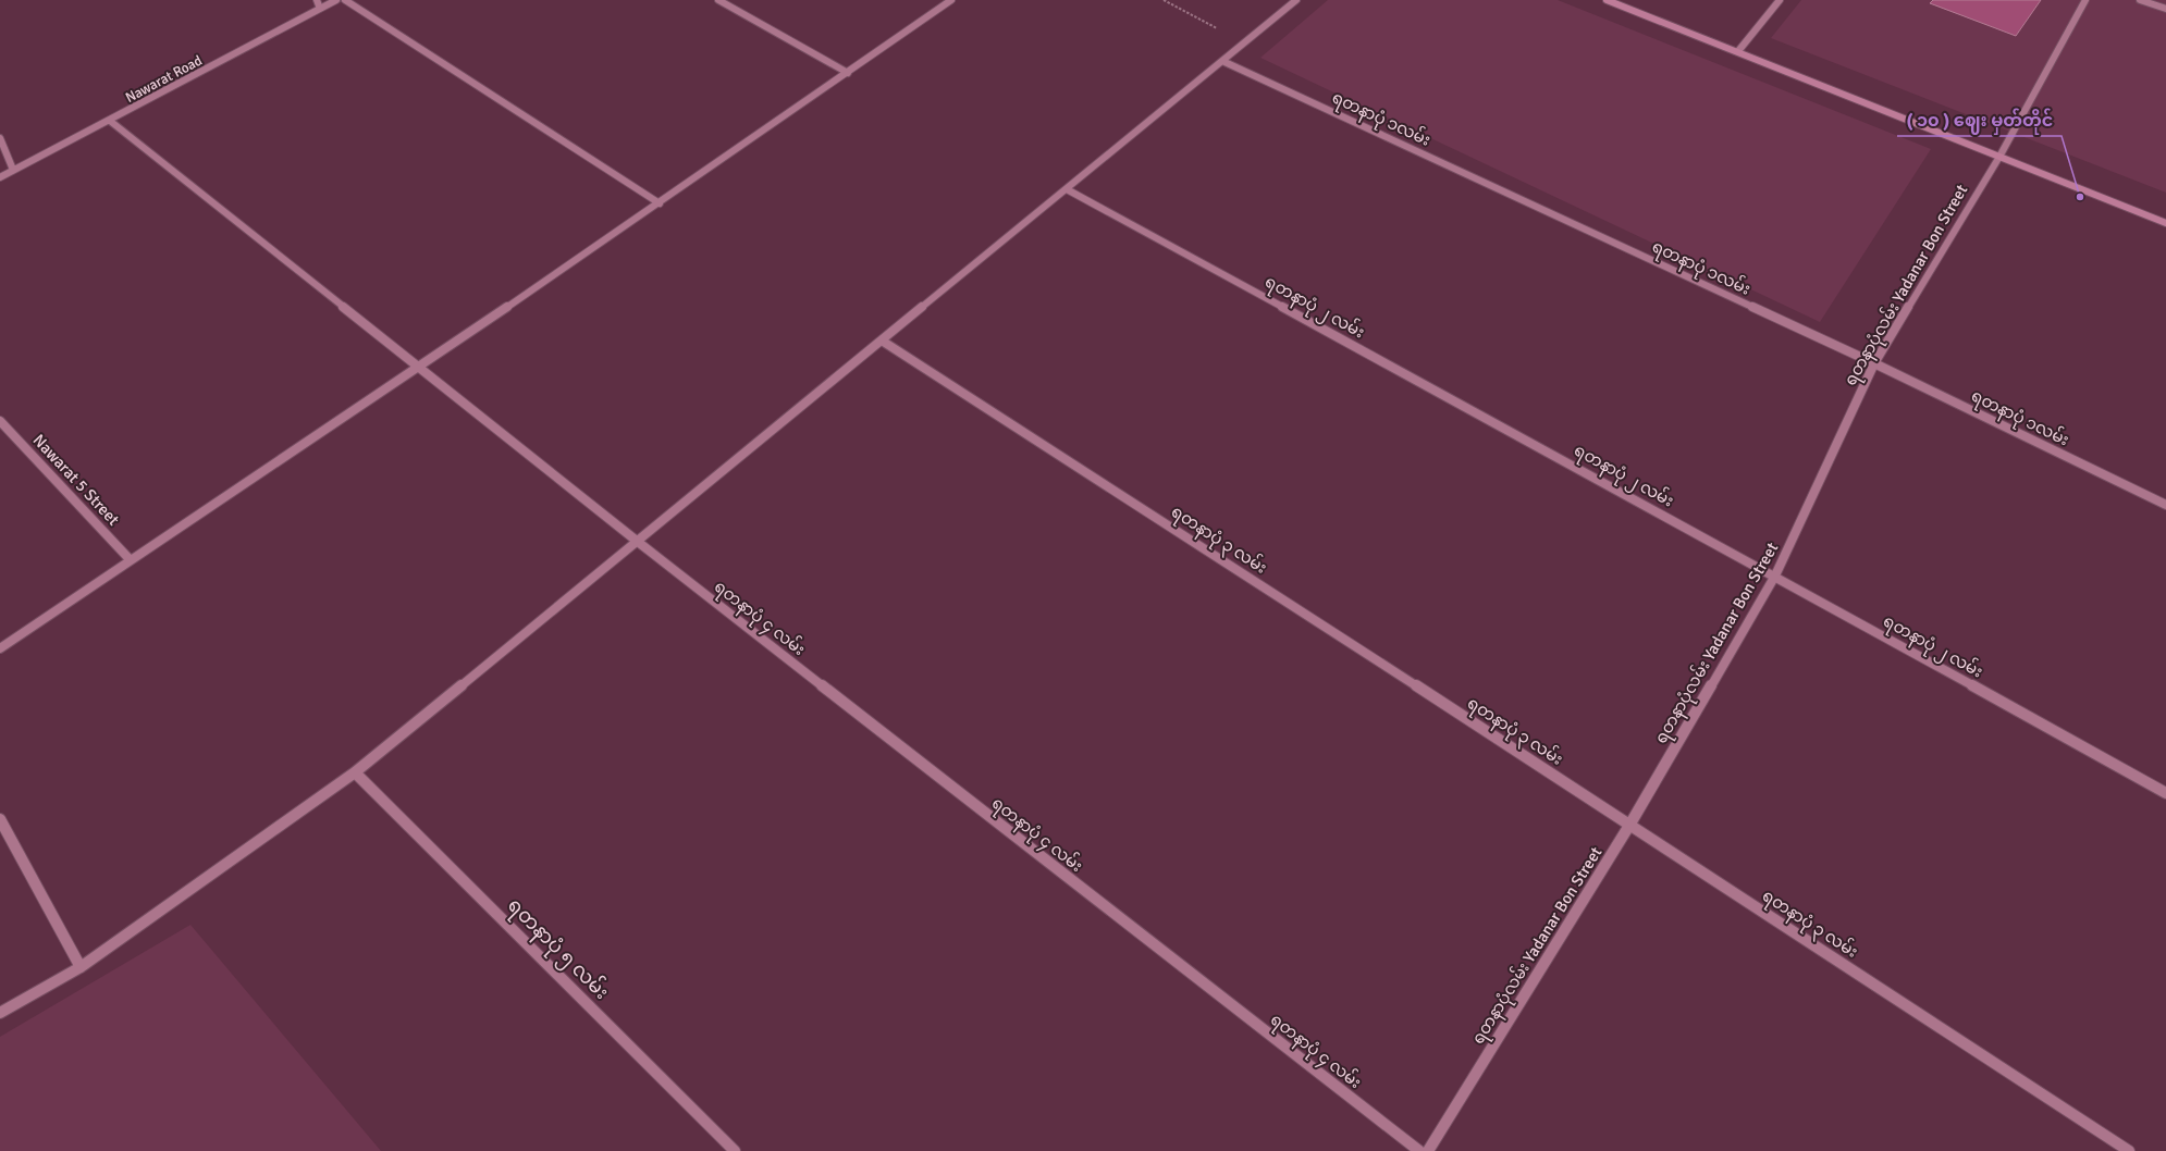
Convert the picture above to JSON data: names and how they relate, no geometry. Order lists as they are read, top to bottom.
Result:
{
  "streets": {
    "street": [
      "Nawarat Road",
      "ရတနာပုံ ၁လမ်း",
      "ရတနာပုံလမ်း Yadanar Bon Street",
      "ရတနာပုံ ၂ လမ်း",
      "Nawarat 5 Street",
      "ရတနာပုံ ၃ လမ်း",
      "ရတနာပုံ ၄ လမ်း",
      "ရတနာပုံ ၅ လမ်း"
    ]
  },
  "crossings": [
    ["Nawarat Road", "ရတနာပုံ ၄ လမ်း"],
    ["ရတနာပုံ ၁လမ်း", "ရတနာပုံလမ်း Yadanar Bon Street"],
    ["ရတနာပုံလမ်း Yadanar Bon Street", "ရတနာပုံ ၂ လမ်း"],
    ["ရတနာပုံလမ်း Yadanar Bon Street", "ရတနာပုံ ၃ လမ်း"]
  ],
  "places": ["( ၁၀ ) ဈေး မှတ်တိုင်"]
}
